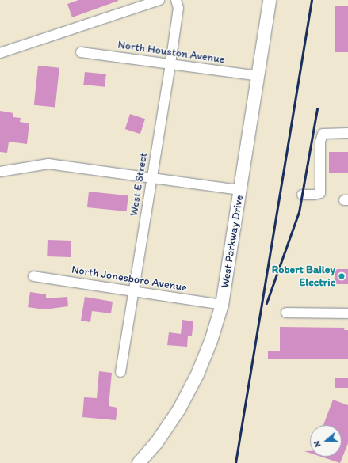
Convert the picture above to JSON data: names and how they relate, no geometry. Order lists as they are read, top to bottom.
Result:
{
  "streets": {
    "main road": ["West Parkway Drive"],
    "street": ["North Houston Avenue", "West E Street", "North Jonesboro Avenue"]
  },
  "crossings": [
    ["North Houston Avenue", "West E Street"],
    ["North Houston Avenue", "West Parkway Drive"],
    ["West E Street", "North Jonesboro Avenue"],
    ["West Parkway Drive", "North Jonesboro Avenue"]
  ],
  "places": ["Robert Bailey Electric"],
  "north": "left"
}
